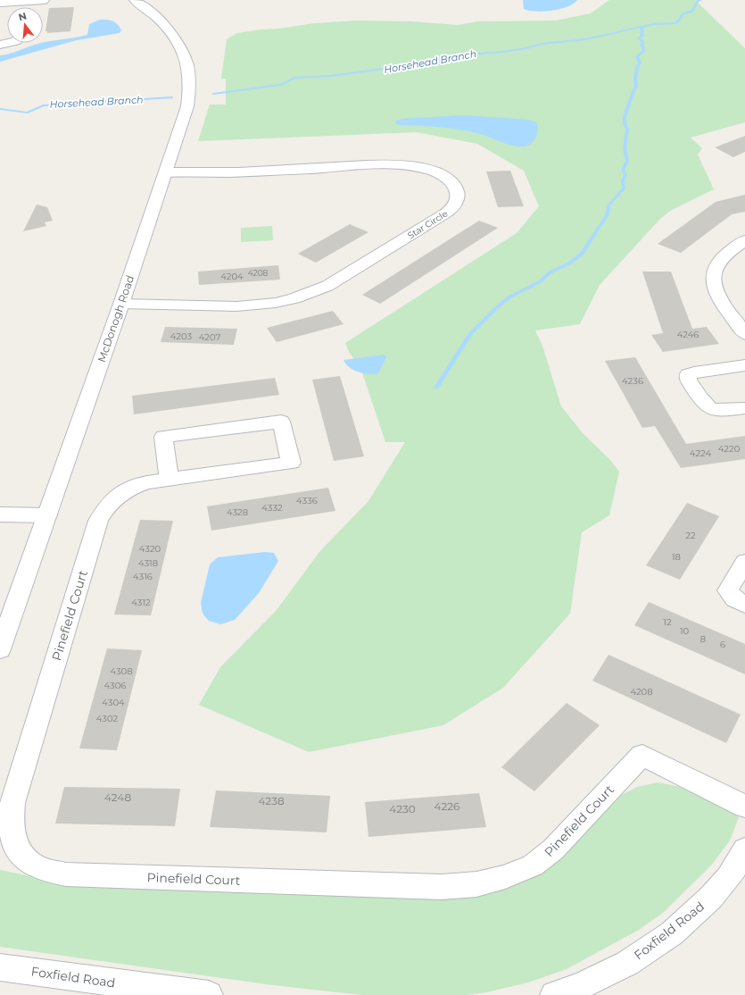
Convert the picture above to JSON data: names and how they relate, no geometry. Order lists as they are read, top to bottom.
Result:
{
  "streets": {
    "street": [
      "Star Circle",
      "McDonogh Road",
      "Pinefield Court",
      "Foxfield Road"
    ]
  },
  "crossings": [
    ["Star Circle", "McDonogh Road"]
  ],
  "water": ["Horsehead Branch"],
  "house_numbers": [
    "4208",
    "4204",
    "4246",
    "4203",
    "4207",
    "4236",
    "4220",
    "4224",
    "4336",
    "4332",
    "4328",
    "22",
    "4320",
    "18",
    "4318",
    "4316",
    "4312",
    "12",
    "10",
    "8",
    "6",
    "4308",
    "4306",
    "4208",
    "4304",
    "4302",
    "4248",
    "4238",
    "4226",
    "4230"
  ],
  "north": "top"
}
